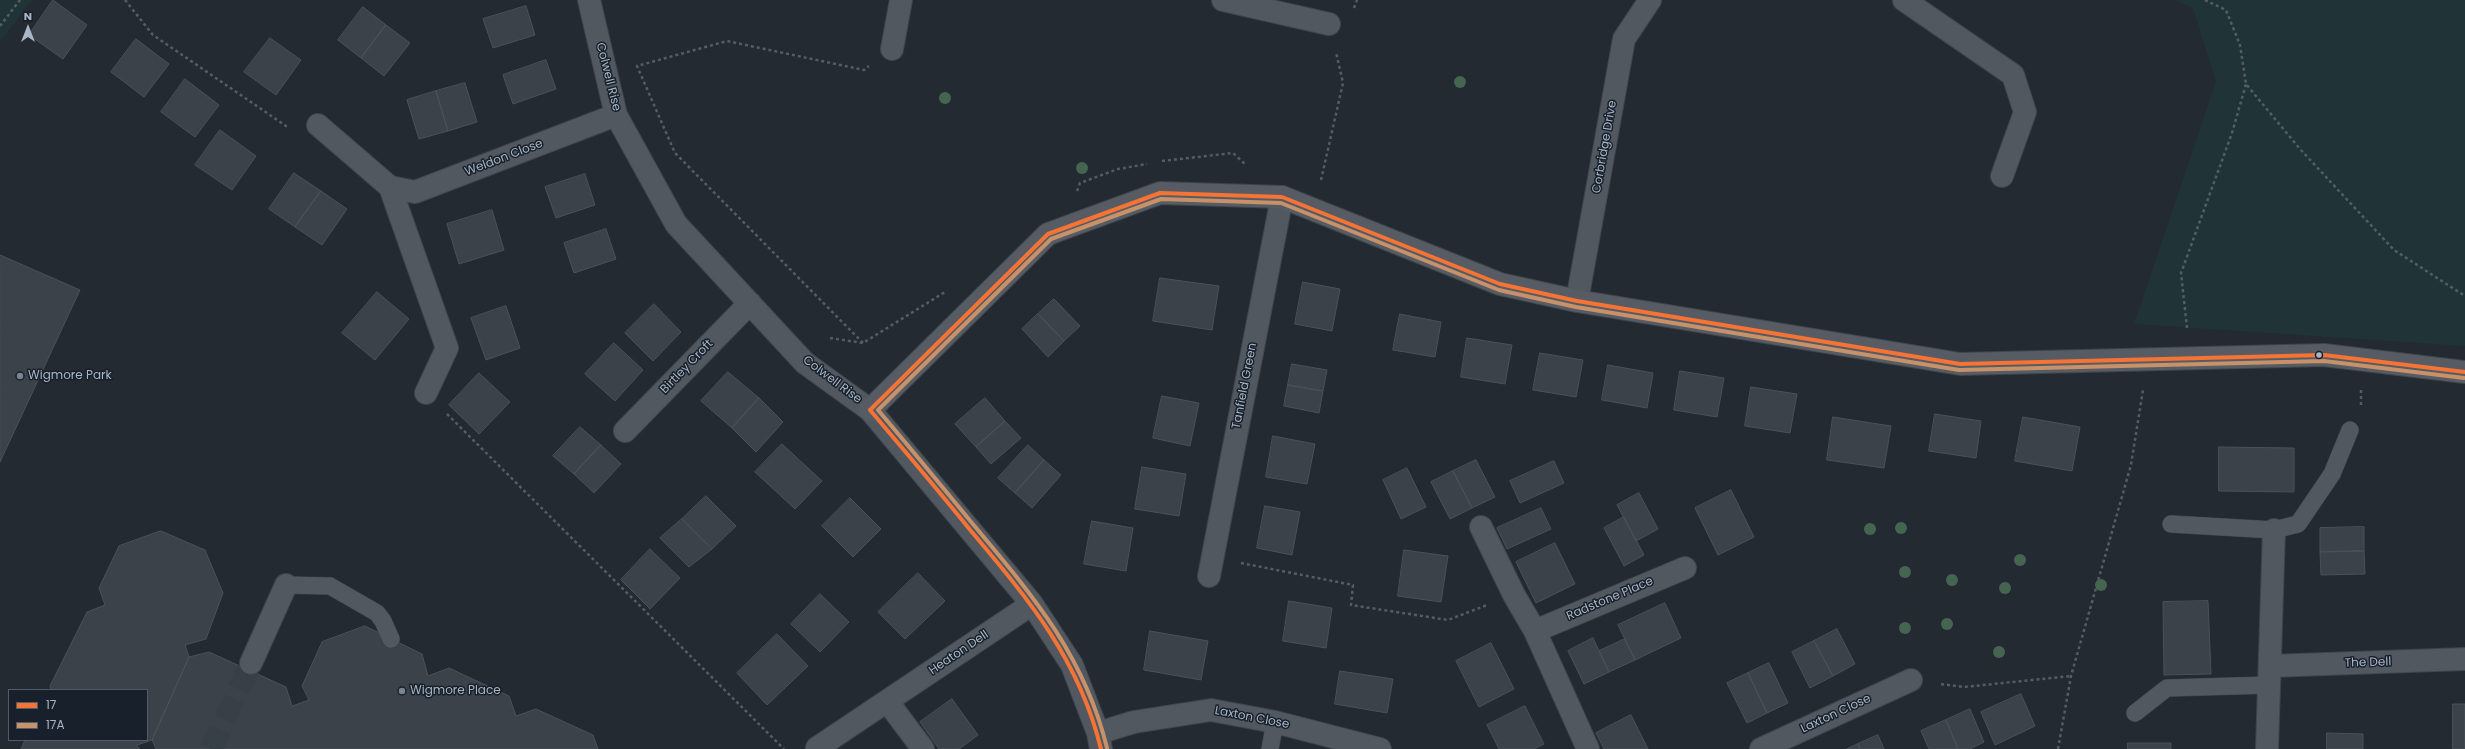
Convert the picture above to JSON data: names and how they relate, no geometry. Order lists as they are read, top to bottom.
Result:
{
  "streets": {
    "street": [
      "Colwell Rise",
      "Corbridge Drive",
      "Weldon Close",
      "Birtley Croft",
      "Tanfield Green",
      "Radstone Place",
      "Heaton Dell",
      "The Dell",
      "Laxton Close"
    ]
  },
  "crossings": [
    ["Colwell Rise", "Weldon Close"],
    ["Colwell Rise", "Birtley Croft"],
    ["Colwell Rise", "Heaton Dell"],
    ["Colwell Rise", "Laxton Close"]
  ],
  "places": ["Wigmore Park", "Wigmore Place"],
  "lines": ["transit line 17", "transit line 17A"],
  "legend": ["17", "17A"],
  "north": "top"
}
